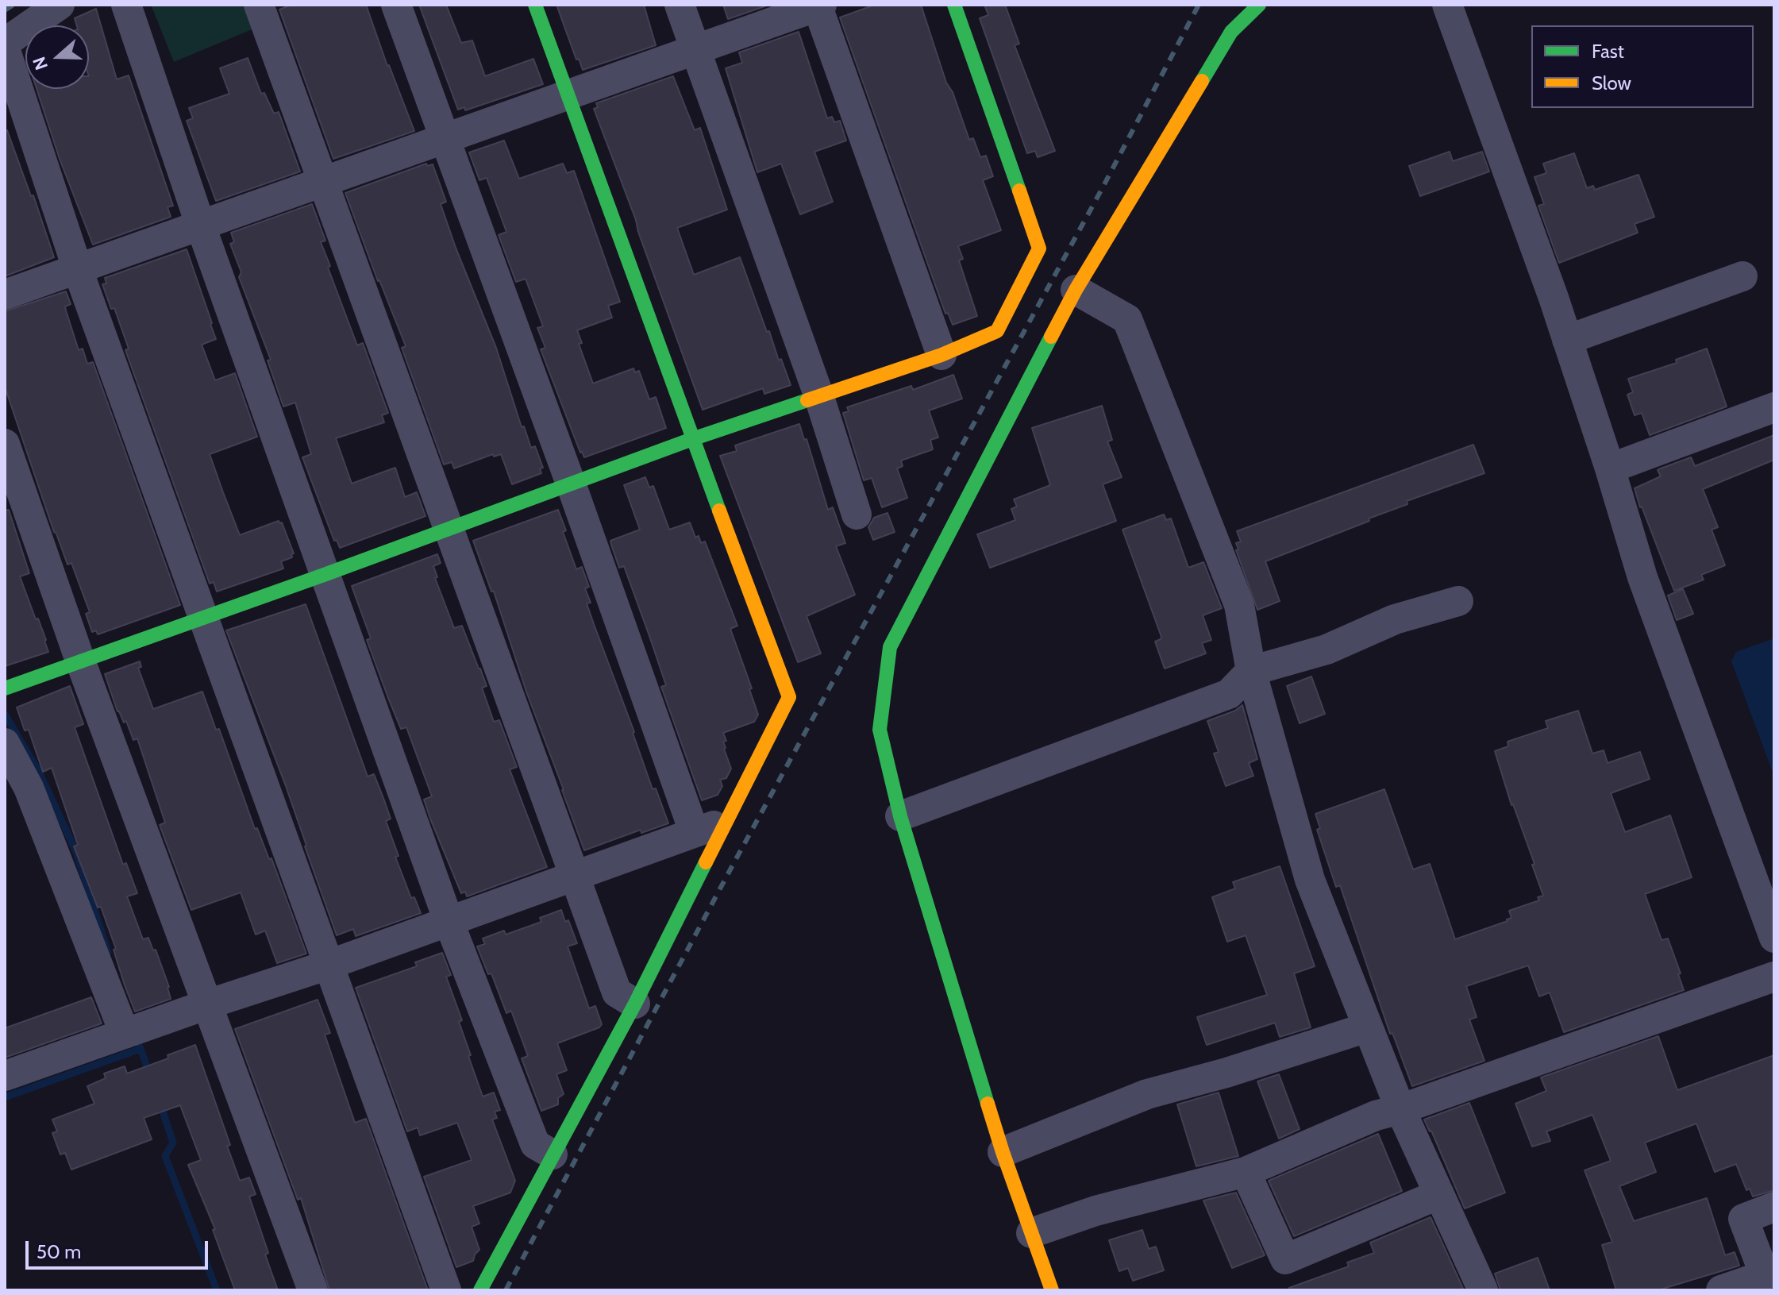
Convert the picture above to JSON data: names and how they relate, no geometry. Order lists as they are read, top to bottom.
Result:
{
  "legend": ["Fast", "Slow"],
  "scale_bar": "50 m",
  "north": "left"
}
